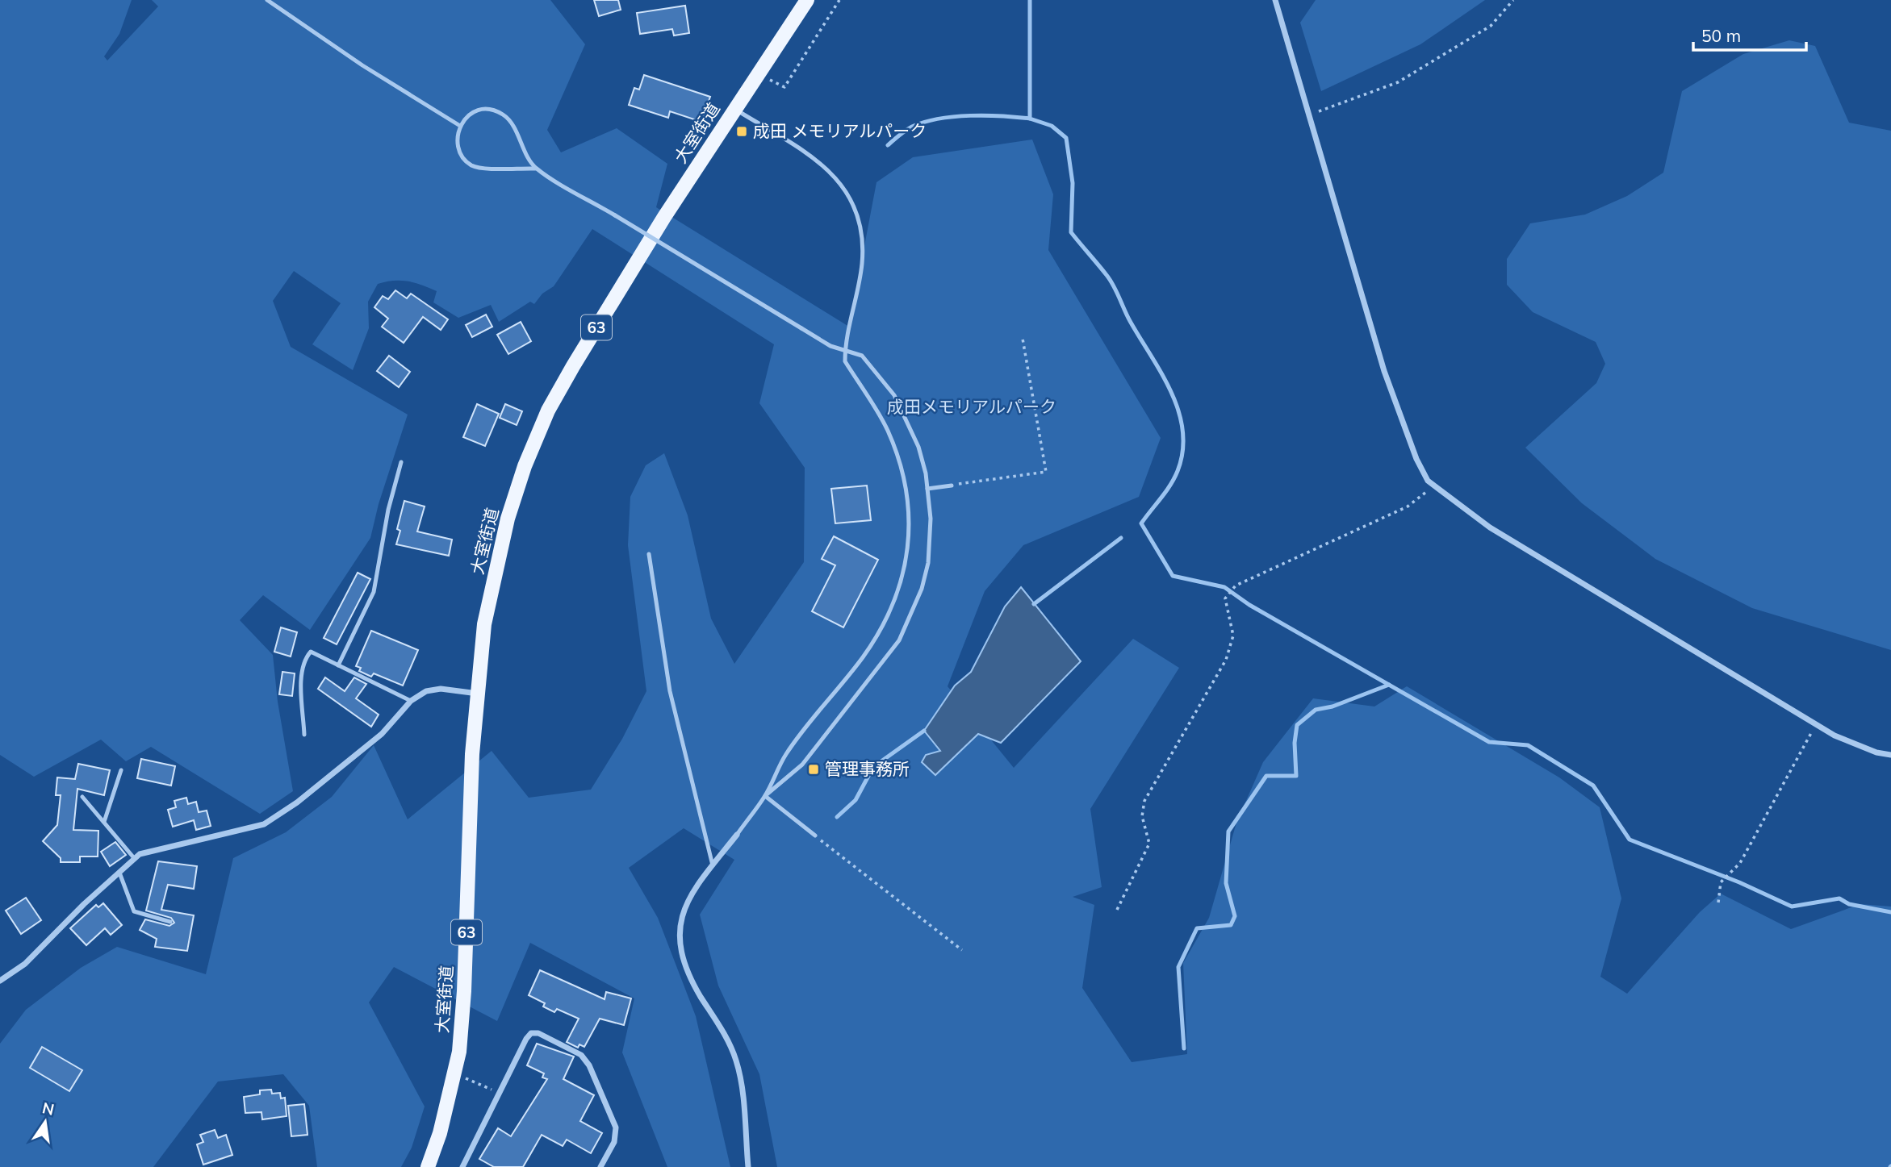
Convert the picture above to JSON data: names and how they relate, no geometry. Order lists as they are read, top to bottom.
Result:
{
  "streets": {
    "main road": ["大室街道", "63"]
  },
  "parks": ["成田メモリアルパーク"],
  "places": {
    "transit": ["成田 メモリアルパーク", "管理事務所"]
  },
  "scale_bar": "50 m",
  "north": "top"
}
